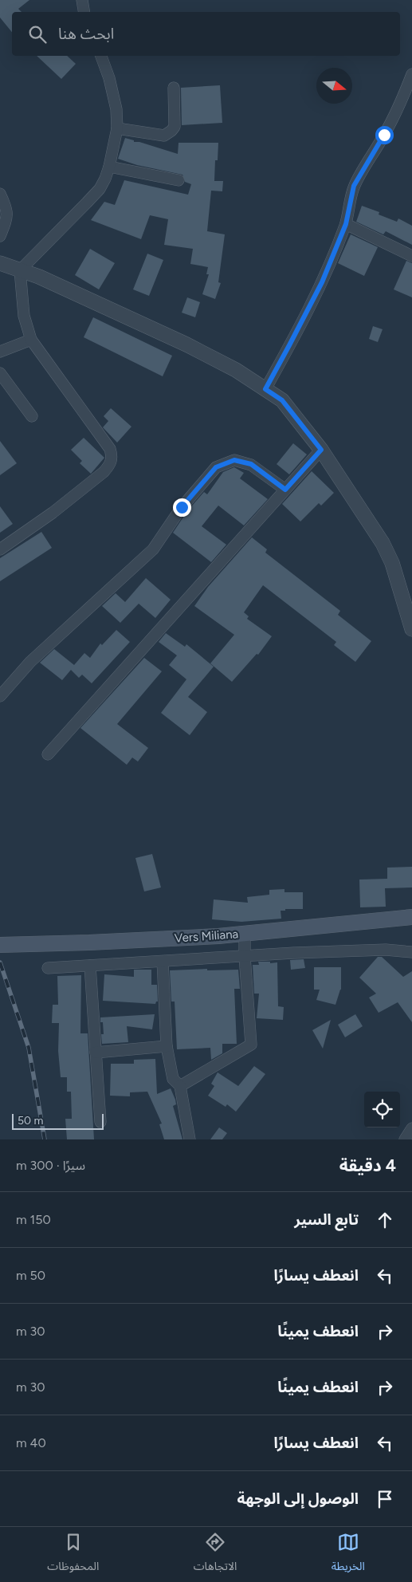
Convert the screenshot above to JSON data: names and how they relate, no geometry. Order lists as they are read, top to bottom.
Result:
{
  "streets": {
    "main road": ["Vers Miliana"]
  },
  "scale_bar": "50 m",
  "north": "right",
  "page": {
    "search": "ابحث هنا",
    "scale": "50 m",
    "heading": ["4 دقيقة", "سيرًا · 300 m"],
    "list": [
      ["تابع السير", "150 m"],
      ["انعطف يسارًا", "50 m"],
      ["انعطف يمينًا", "30 m"],
      ["انعطف يمينًا", "30 m"],
      ["انعطف يسارًا", "40 m"],
      "الوصول إلى الوجهة"
    ],
    "nav": ["الخريطة", "الاتجاهات", "المحفوظات"]
  }
}
